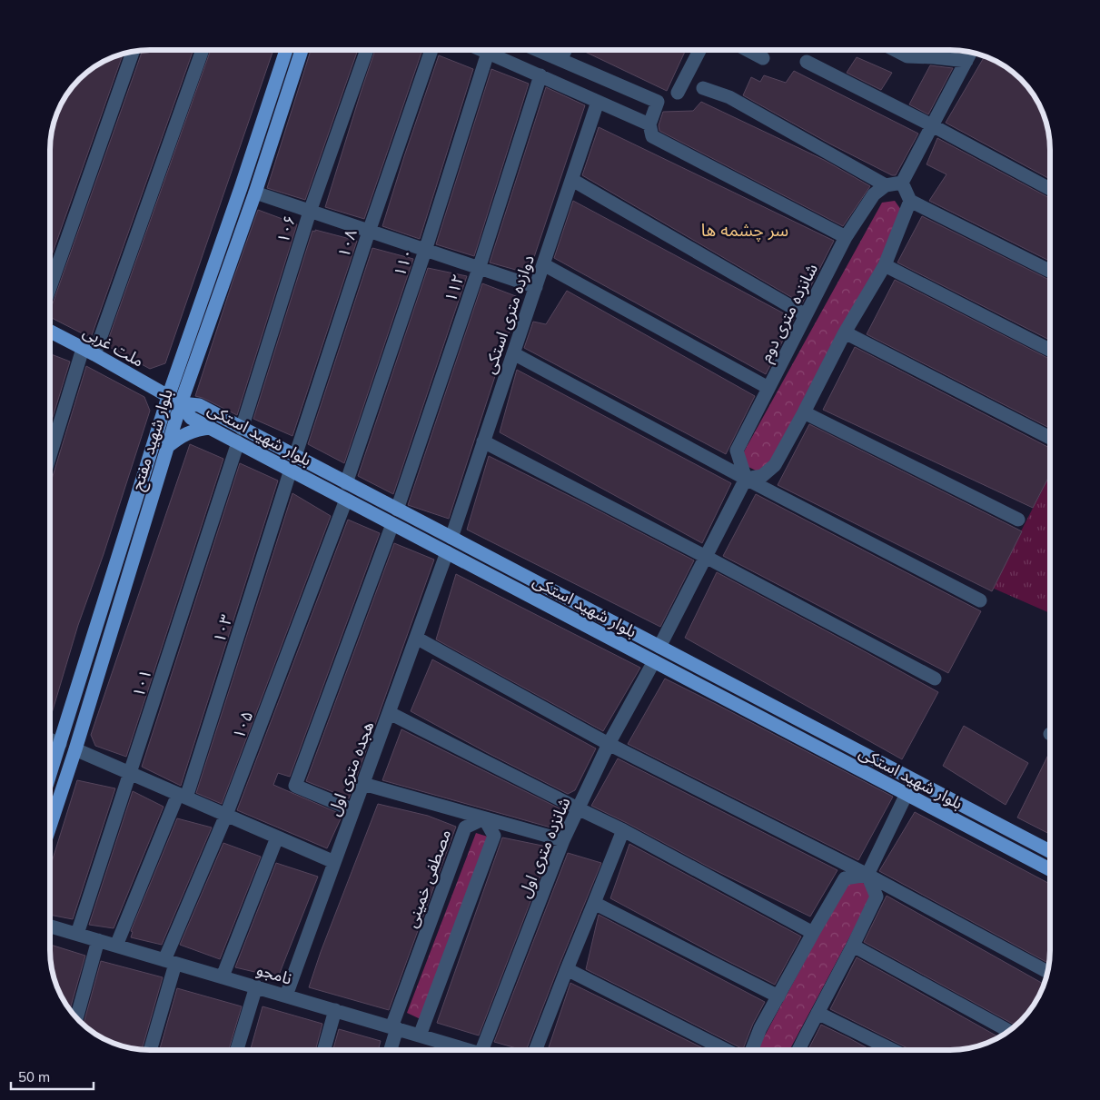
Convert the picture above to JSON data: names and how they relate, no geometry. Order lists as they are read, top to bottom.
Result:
{
  "streets": {
    "main road": ["ملت غربی", "بلوار شهید استکی", "بلوار شهید مفتح"],
    "street": [
      "۱۰۶",
      "۱۰۸",
      "۱۱۰",
      "۱۱۲",
      "شانزده متری دوم",
      "دوازده متری استکی",
      "۱۰۳",
      "۱۰۱",
      "۱۰۵",
      "هجده متری اول",
      "شانزده متری اول",
      "مصطفی خمینی",
      "نامجو"
    ]
  },
  "crossings": [
    ["۱۰۶", "بلوار شهید استکی"],
    ["۱۰۸", "بلوار شهید استکی"],
    ["۱۱۰", "بلوار شهید استکی"],
    ["۱۱۲", "بلوار شهید استکی"],
    ["دوازده متری استکی", "بلوار شهید استکی"],
    ["ملت غربی", "بلوار شهید استکی"],
    ["ملت غربی", "بلوار شهید مفتح"],
    ["بلوار شهید استکی", "بلوار شهید مفتح"],
    ["بلوار شهید استکی", "۱۰۳"],
    ["بلوار شهید استکی", "۱۰۱"],
    ["بلوار شهید استکی", "۱۰۵"],
    ["بلوار شهید استکی", "هجده متری اول"],
    ["بلوار شهید استکی", "شانزده متری اول"],
    ["۱۰۳", "نامجو"],
    ["۱۰۱", "نامجو"],
    ["۱۰۵", "نامجو"],
    ["هجده متری اول", "نامجو"],
    ["مصطفی خمینی", "نامجو"]
  ],
  "districts": ["سر چشمه ها"],
  "scale_bar": "50 m"
}
